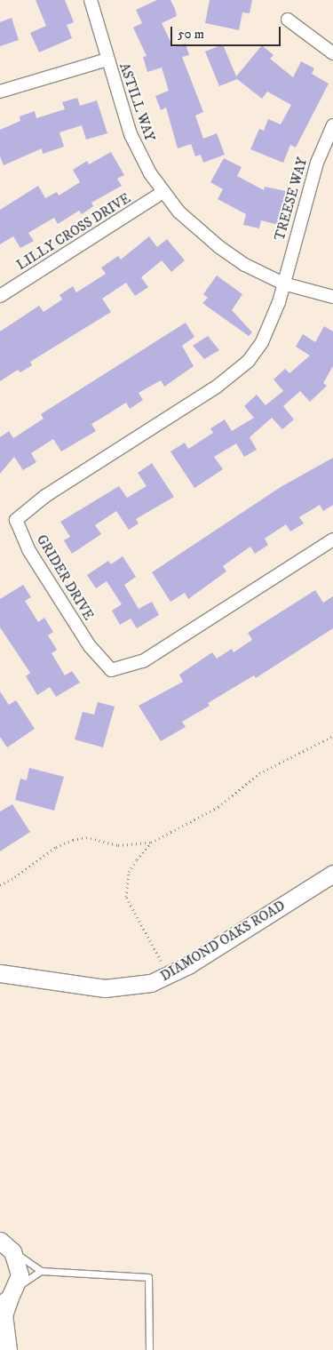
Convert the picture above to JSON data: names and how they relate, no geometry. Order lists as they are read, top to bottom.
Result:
{
  "streets": {
    "street": [
      "ASTILL WAY",
      "TREESE WAY",
      "LILLY CROSS DRIVE",
      "GRIDER DRIVE",
      "DIAMOND OAKS ROAD"
    ]
  },
  "crossings": [
    ["ASTILL WAY", "TREESE WAY"],
    ["ASTILL WAY", "LILLY CROSS DRIVE"],
    ["ASTILL WAY", "GRIDER DRIVE"],
    ["TREESE WAY", "GRIDER DRIVE"]
  ],
  "scale_bar": "50 m"
}
